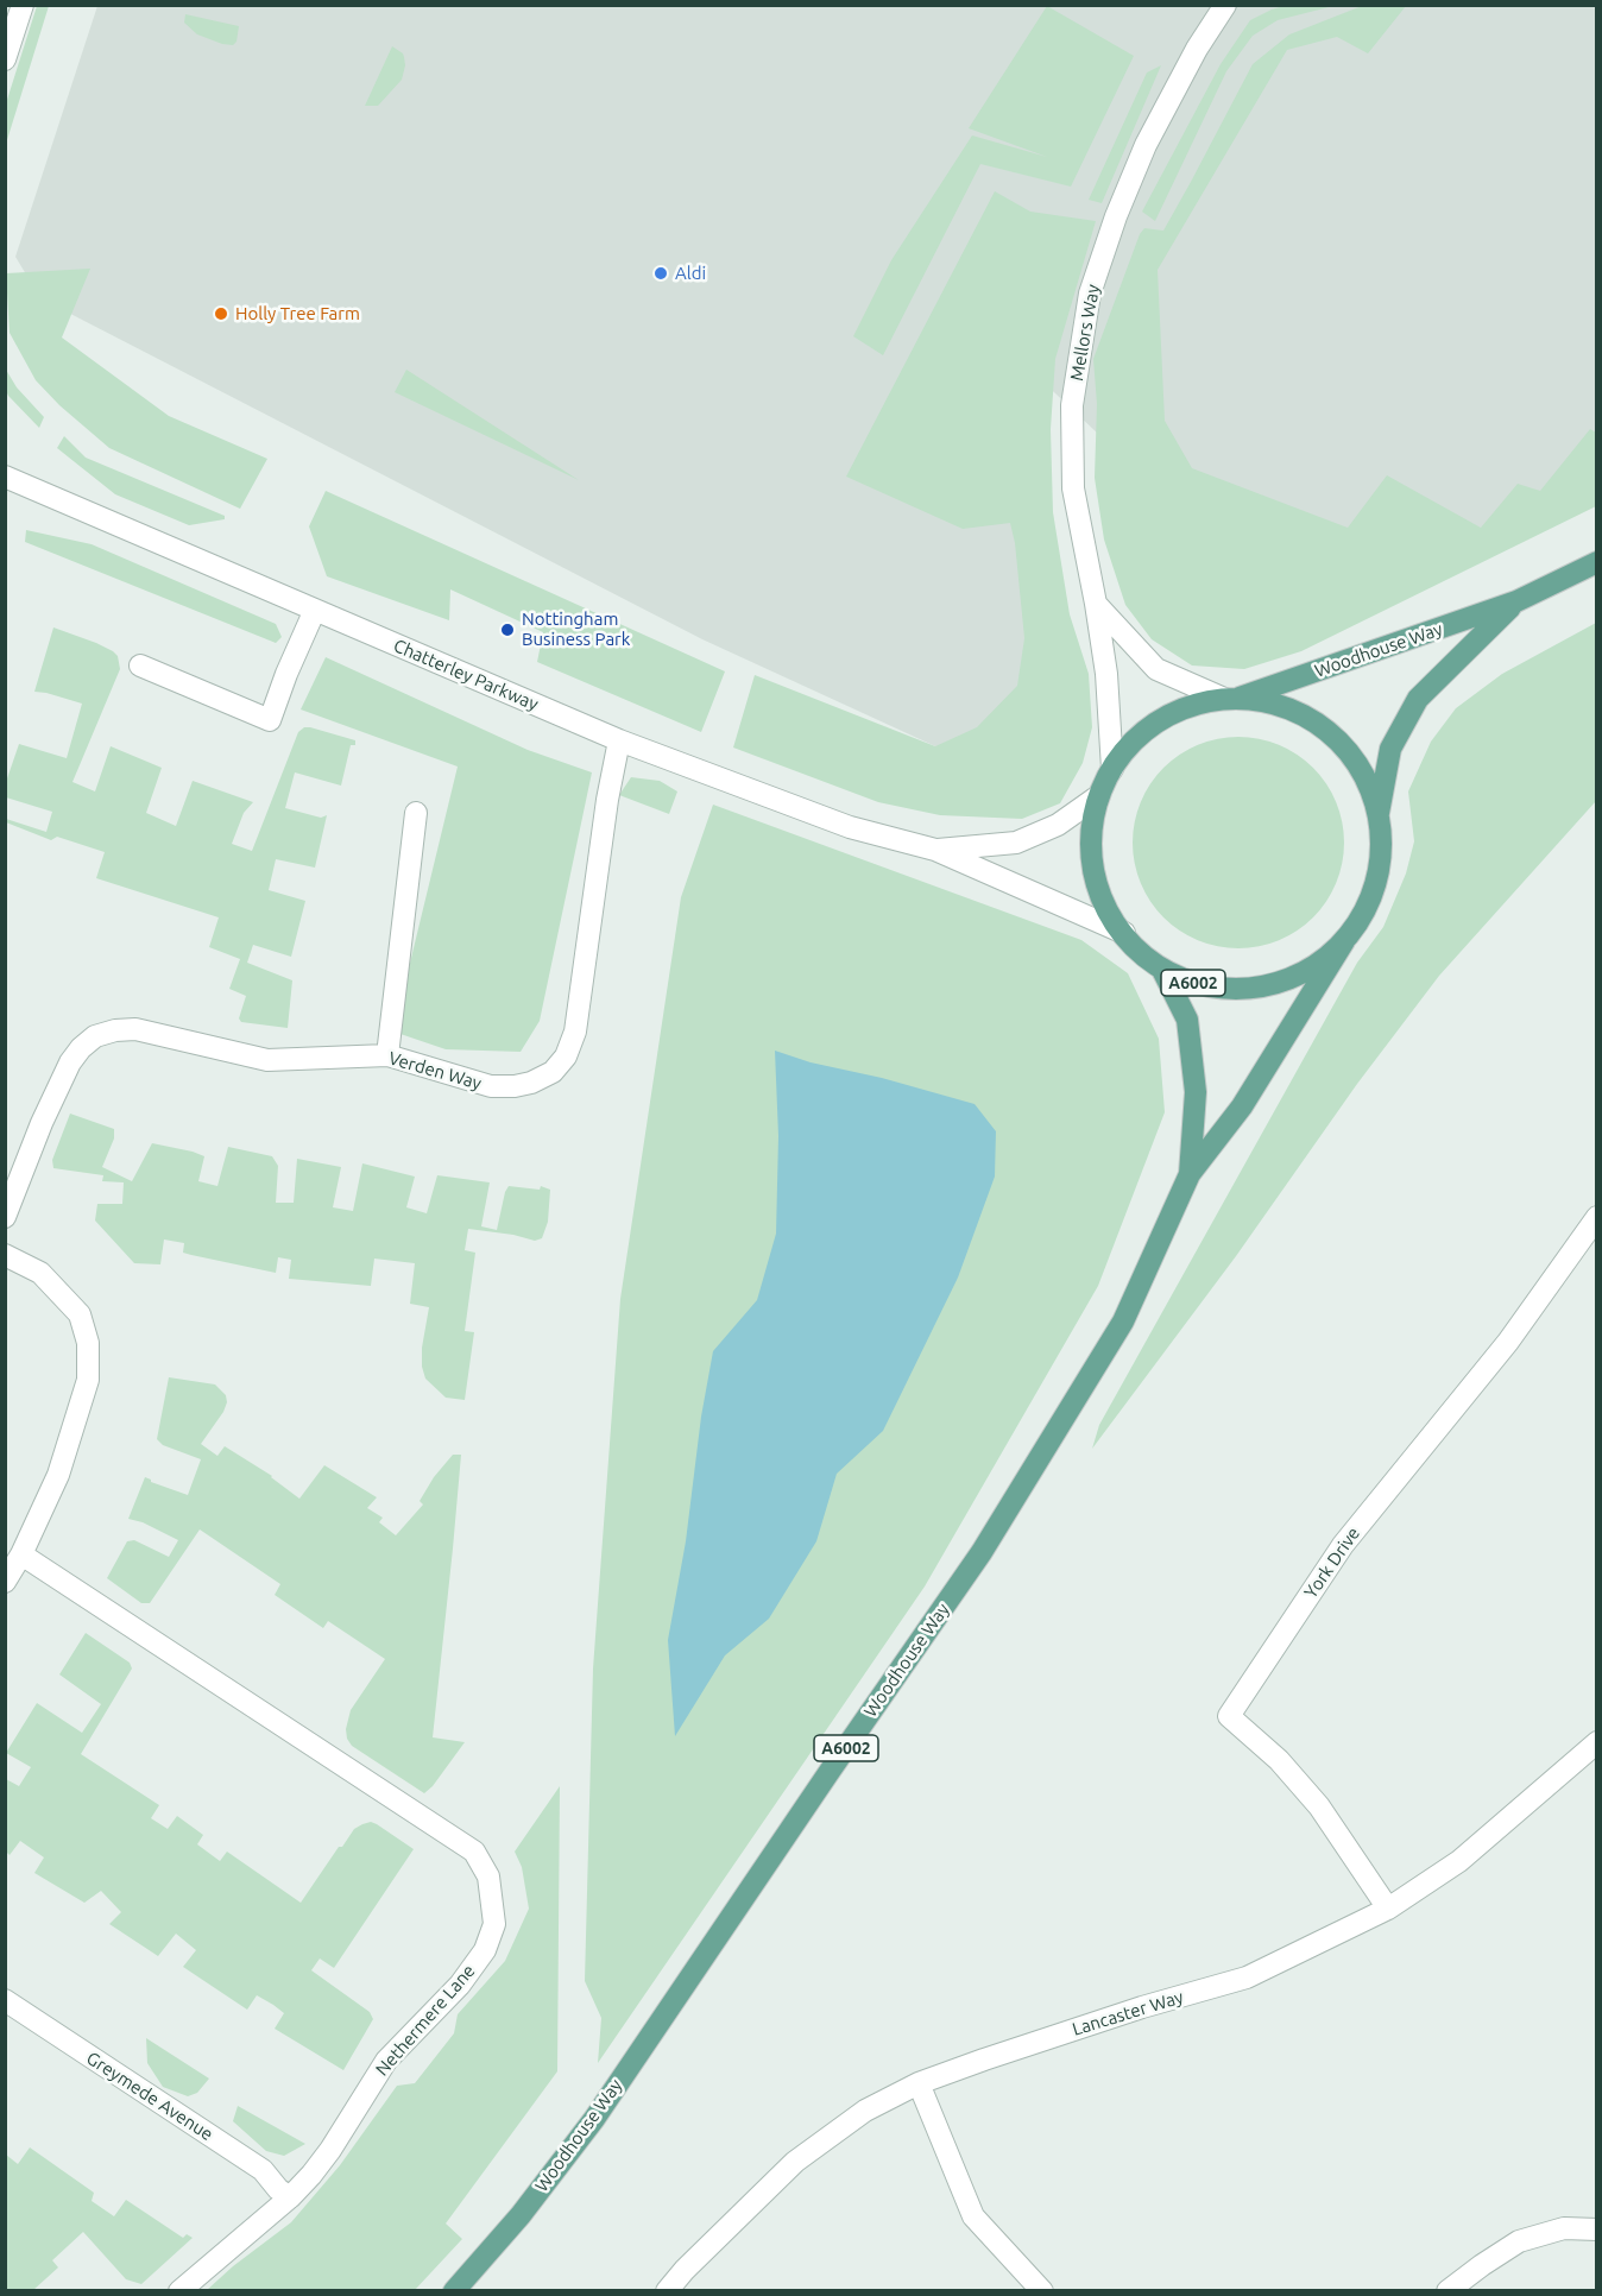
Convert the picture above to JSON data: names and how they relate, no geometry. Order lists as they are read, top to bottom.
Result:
{
  "streets": {
    "main road": ["Woodhouse Way", "A6002"],
    "street": [
      "Mellors Way",
      "Chatterley Parkway",
      "Verden Way",
      "York Drive",
      "Lancaster Way",
      "Nethermere Lane",
      "Greymede Avenue"
    ]
  },
  "crossings": [
    ["Mellors Way", "A6002"],
    ["Woodhouse Way", "A6002"],
    ["Chatterley Parkway", "Verden Way"],
    ["York Drive", "Lancaster Way"],
    ["Nethermere Lane", "Greymede Avenue"]
  ],
  "places": ["Aldi", "Holly Tree Farm", "Nottingham Business Park"]
}
